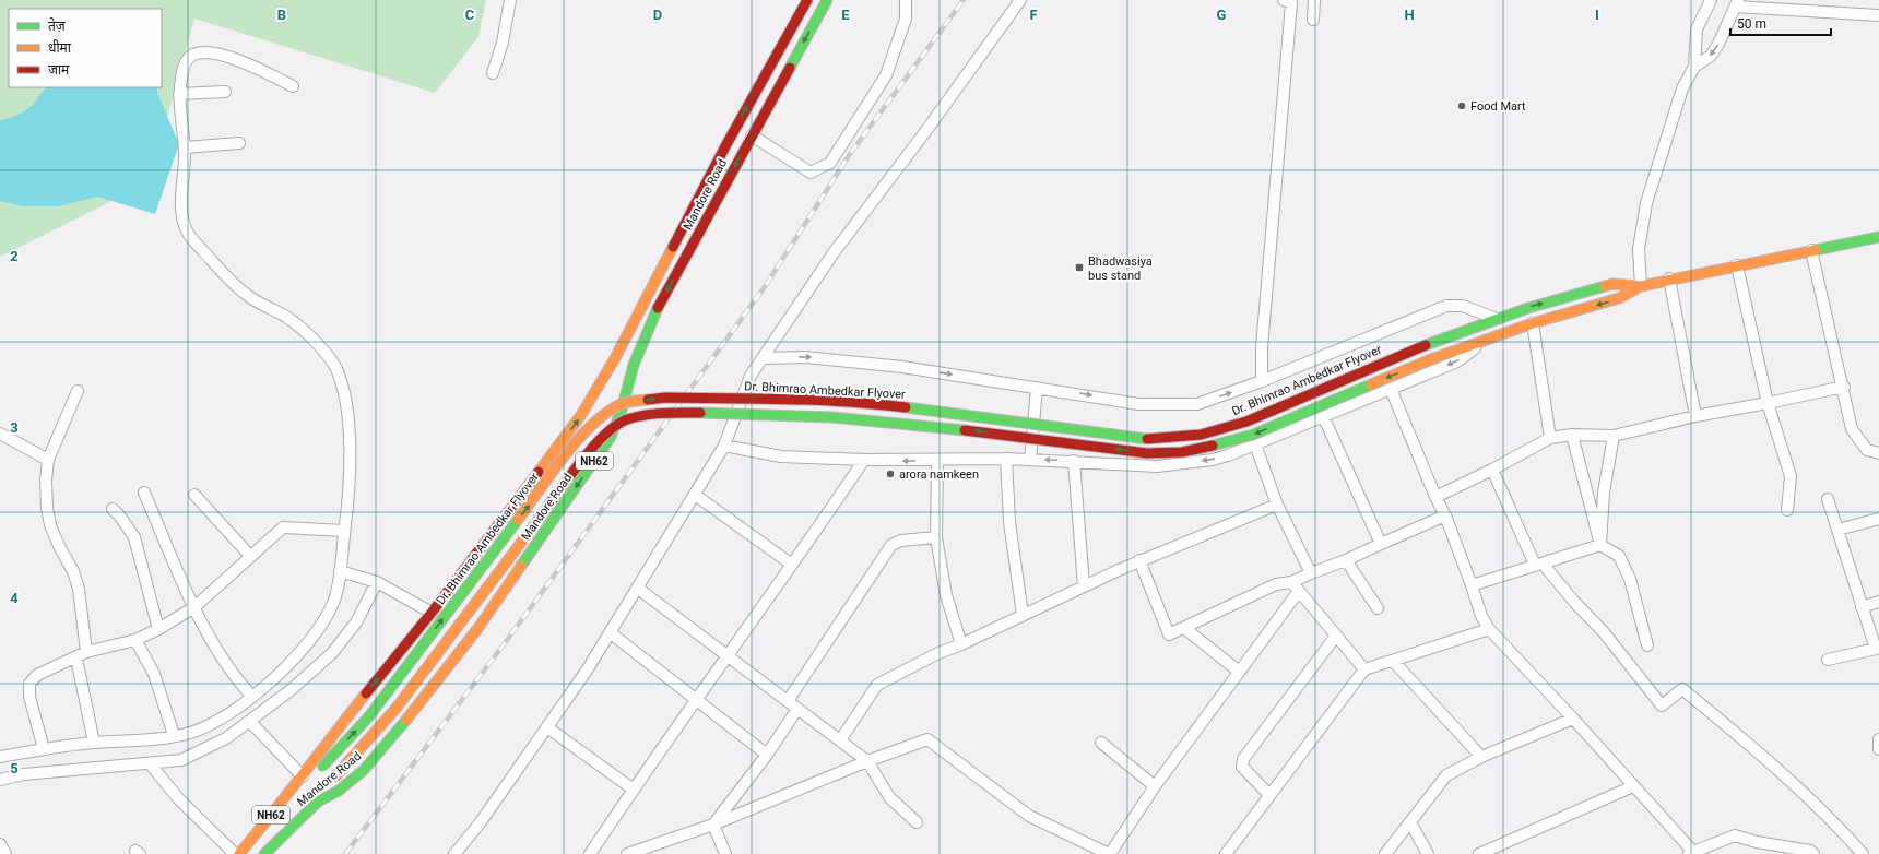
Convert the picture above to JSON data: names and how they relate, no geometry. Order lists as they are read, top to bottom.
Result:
{
  "streets": {
    "main road": ["Mandore Road", "Dr. Bhimrao Ambedkar Flyover", "NH62"]
  },
  "crossings": [
    ["Mandore Road", "Dr. Bhimrao Ambedkar Flyover"]
  ],
  "places": {
    "other": ["Food Mart", "arora namkeen"],
    "transit": ["Bhadwasiya bus stand"]
  },
  "legend": ["तेज़", "धीमा", "जाम"],
  "scale_bar": "50 m",
  "grid": {
    "columns": [
      "B",
      "C",
      "D",
      "E",
      "F",
      "G",
      "H",
      "I"
    ],
    "rows": [
      "2",
      "3",
      "4",
      "5"
    ]
  }
}
